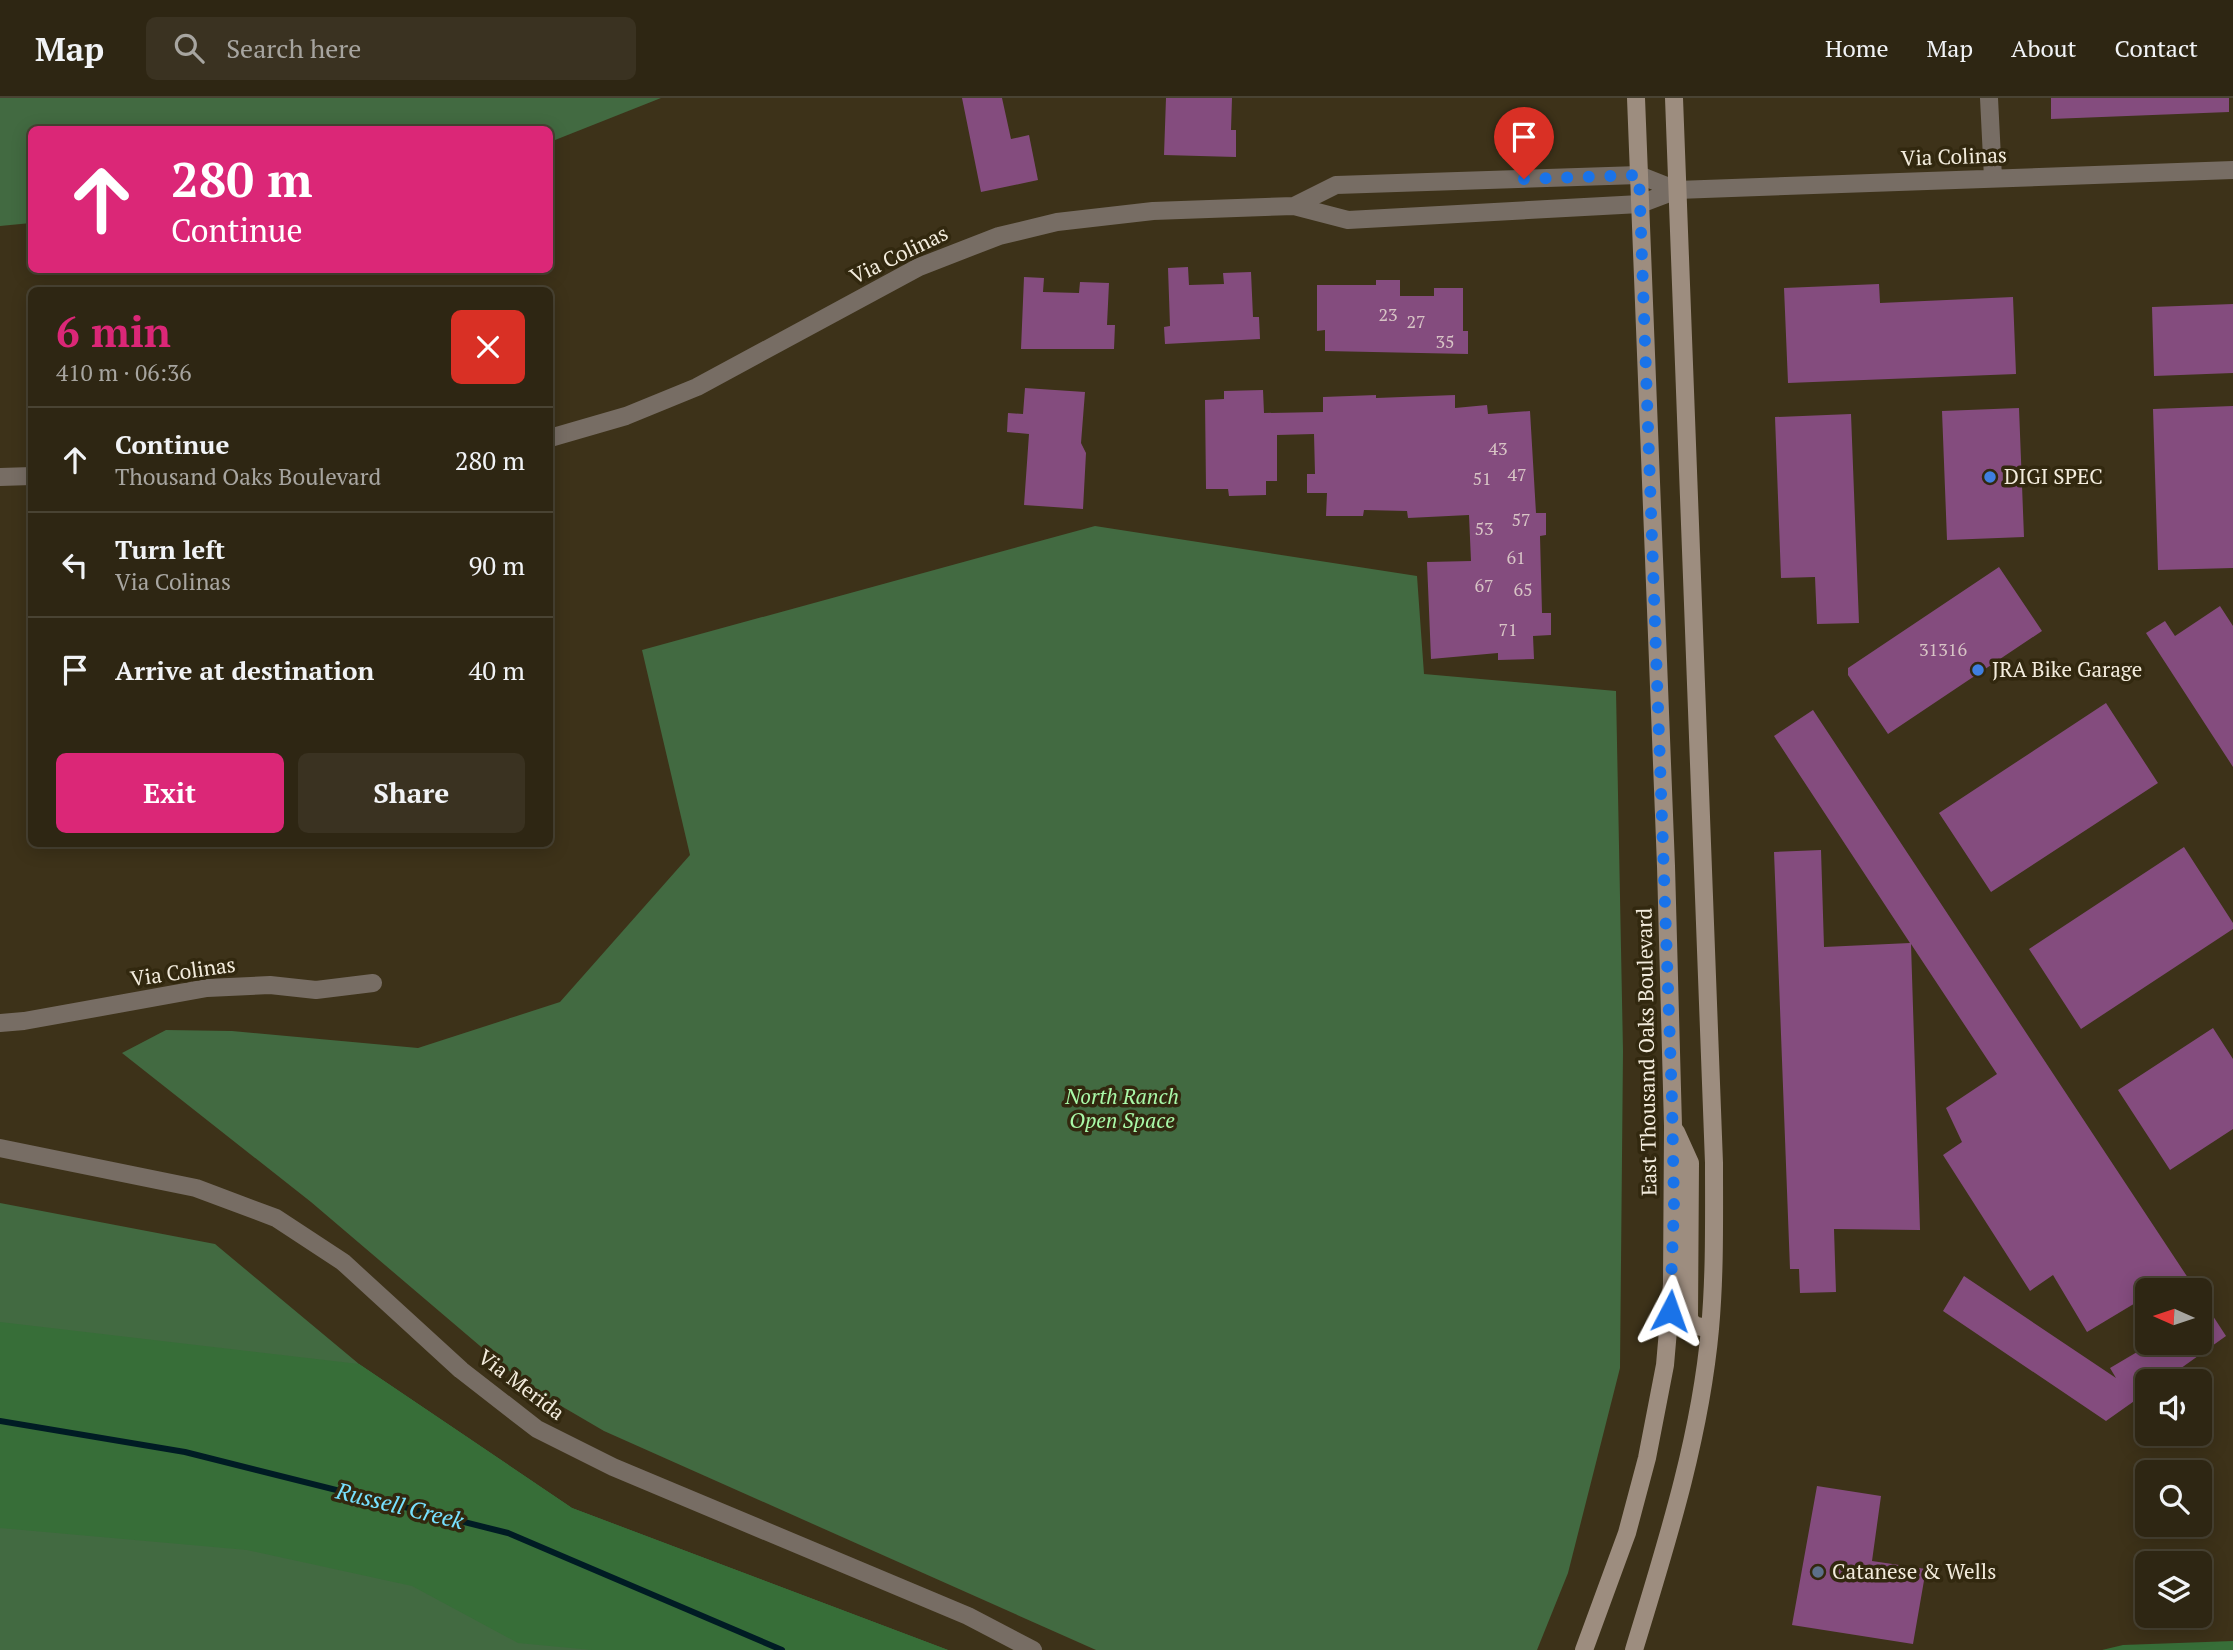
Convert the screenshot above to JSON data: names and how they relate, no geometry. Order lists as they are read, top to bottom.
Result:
{
  "streets": {
    "main road": ["East Thousand Oaks Boulevard"],
    "street": ["Via Colinas", "Via Merida"]
  },
  "crossings": [
    ["Via Colinas", "East Thousand Oaks Boulevard"]
  ],
  "water": ["Russell Creek"],
  "parks": ["North Ranch Open Space"],
  "places": ["DIGI SPEC", "JRA Bike Garage", "Catanese & Wells"],
  "house_numbers": [
    "23",
    "27",
    "35",
    "43",
    "47",
    "51",
    "57",
    "53",
    "61",
    "67",
    "65",
    "71",
    "31316"
  ],
  "north": "left",
  "page": {
    "header": "Map",
    "search": "Search here",
    "nav": [
      "Home",
      "Map",
      "About",
      "Contact"
    ],
    "turn": ["280 m", "Continue"],
    "heading": ["6 min", "410 m · 06:36"],
    "list": [
      {
        "name": "Continue",
        "note": "Thousand Oaks Boulevard",
        "value": "280 m"
      },
      {
        "name": "Turn left",
        "note": "Via Colinas",
        "value": "90 m"
      },
      {
        "name": "Arrive at destination",
        "value": "40 m"
      }
    ],
    "buttons": ["Exit", "Share"]
  }
}
